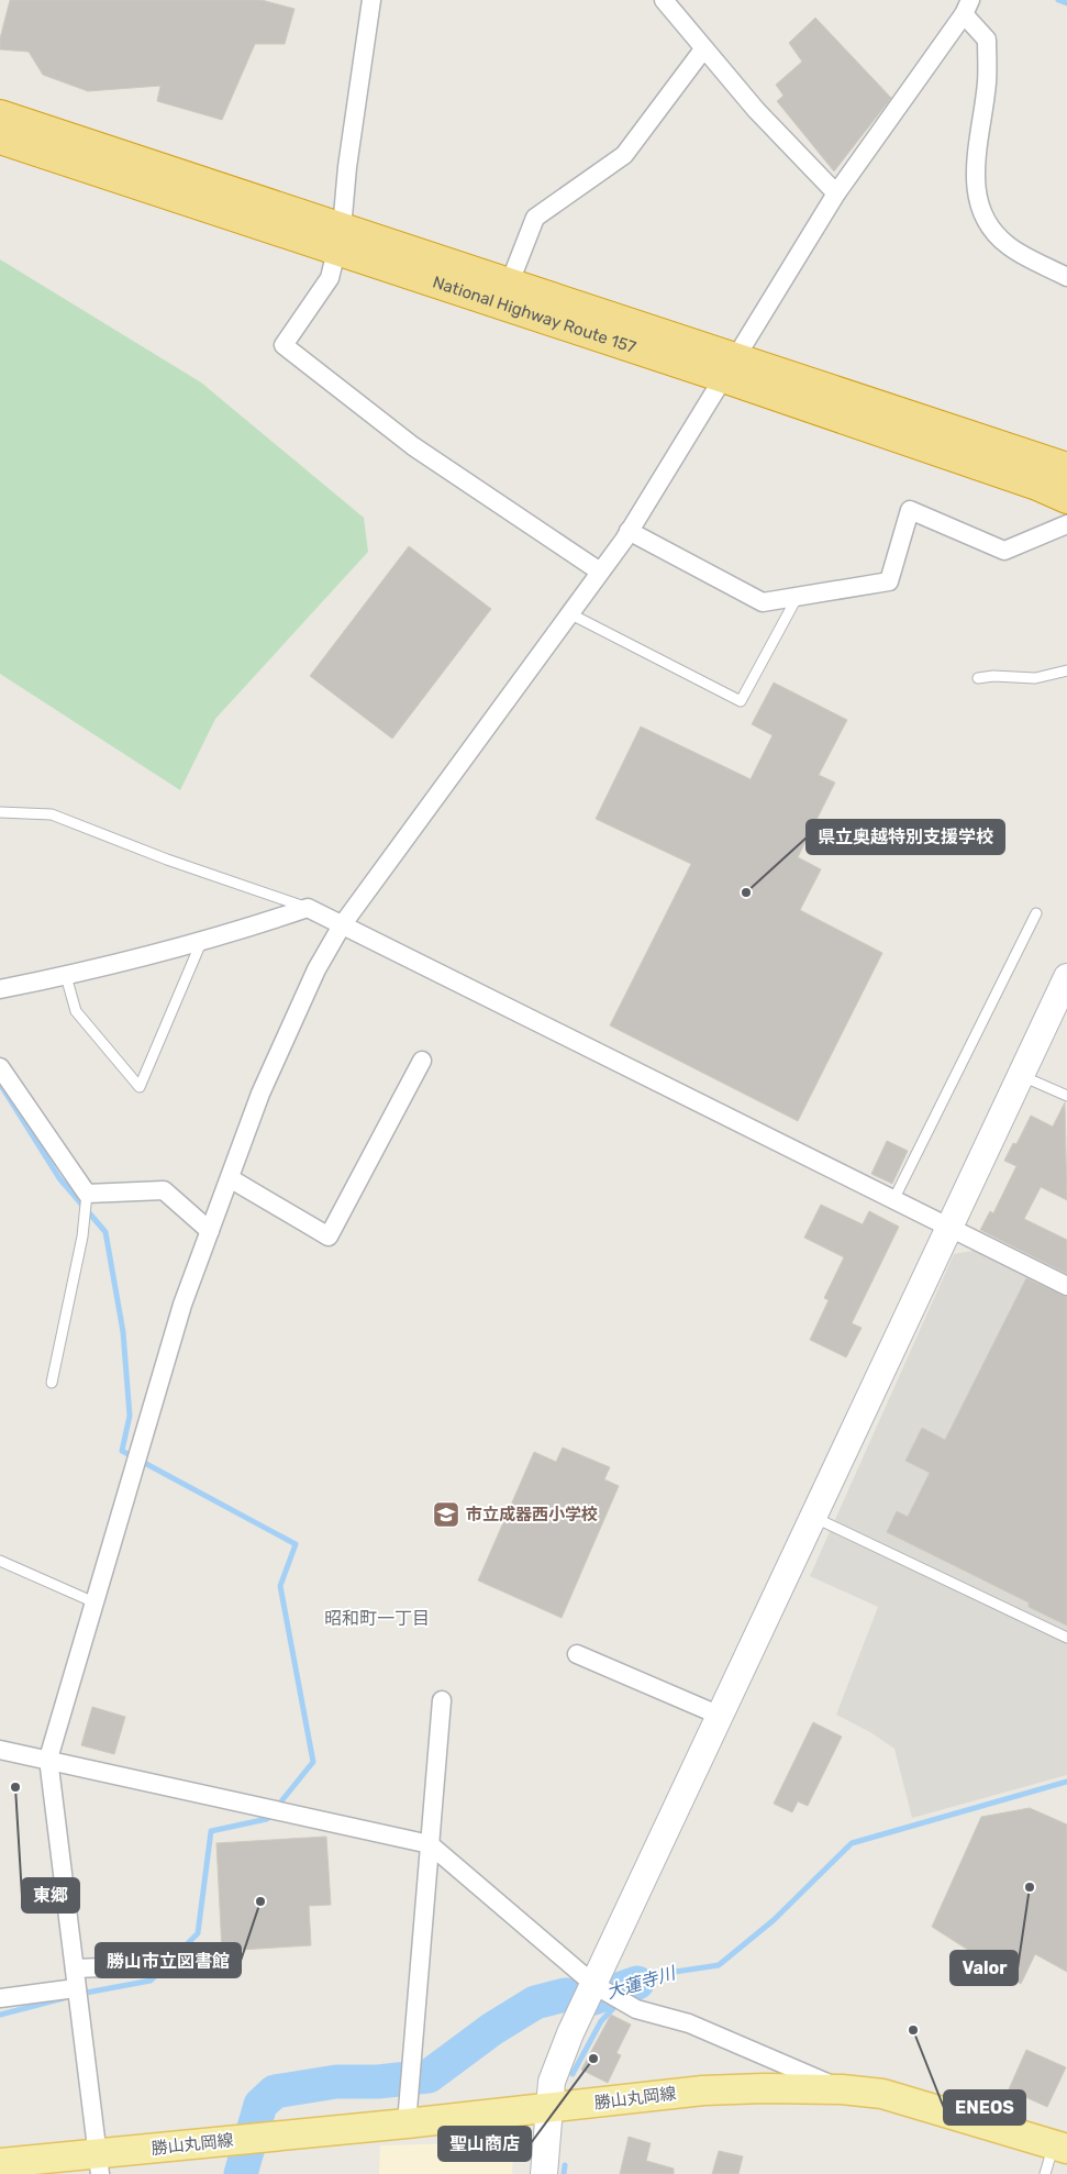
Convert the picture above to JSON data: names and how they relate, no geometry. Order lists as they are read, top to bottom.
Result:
{
  "streets": {
    "highway": ["National Highway Route 157"],
    "main road": ["勝山丸岡線"]
  },
  "districts": ["昭和町一丁目"],
  "water": ["大蓮寺川"],
  "places": {
    "other": [
      "県立奥越特別支援学校",
      "東郷",
      "Valor",
      "勝山市立図書館",
      "ENEOS",
      "聖山商店"
    ],
    "school or university": ["市立成器西小学校"]
  }
}
